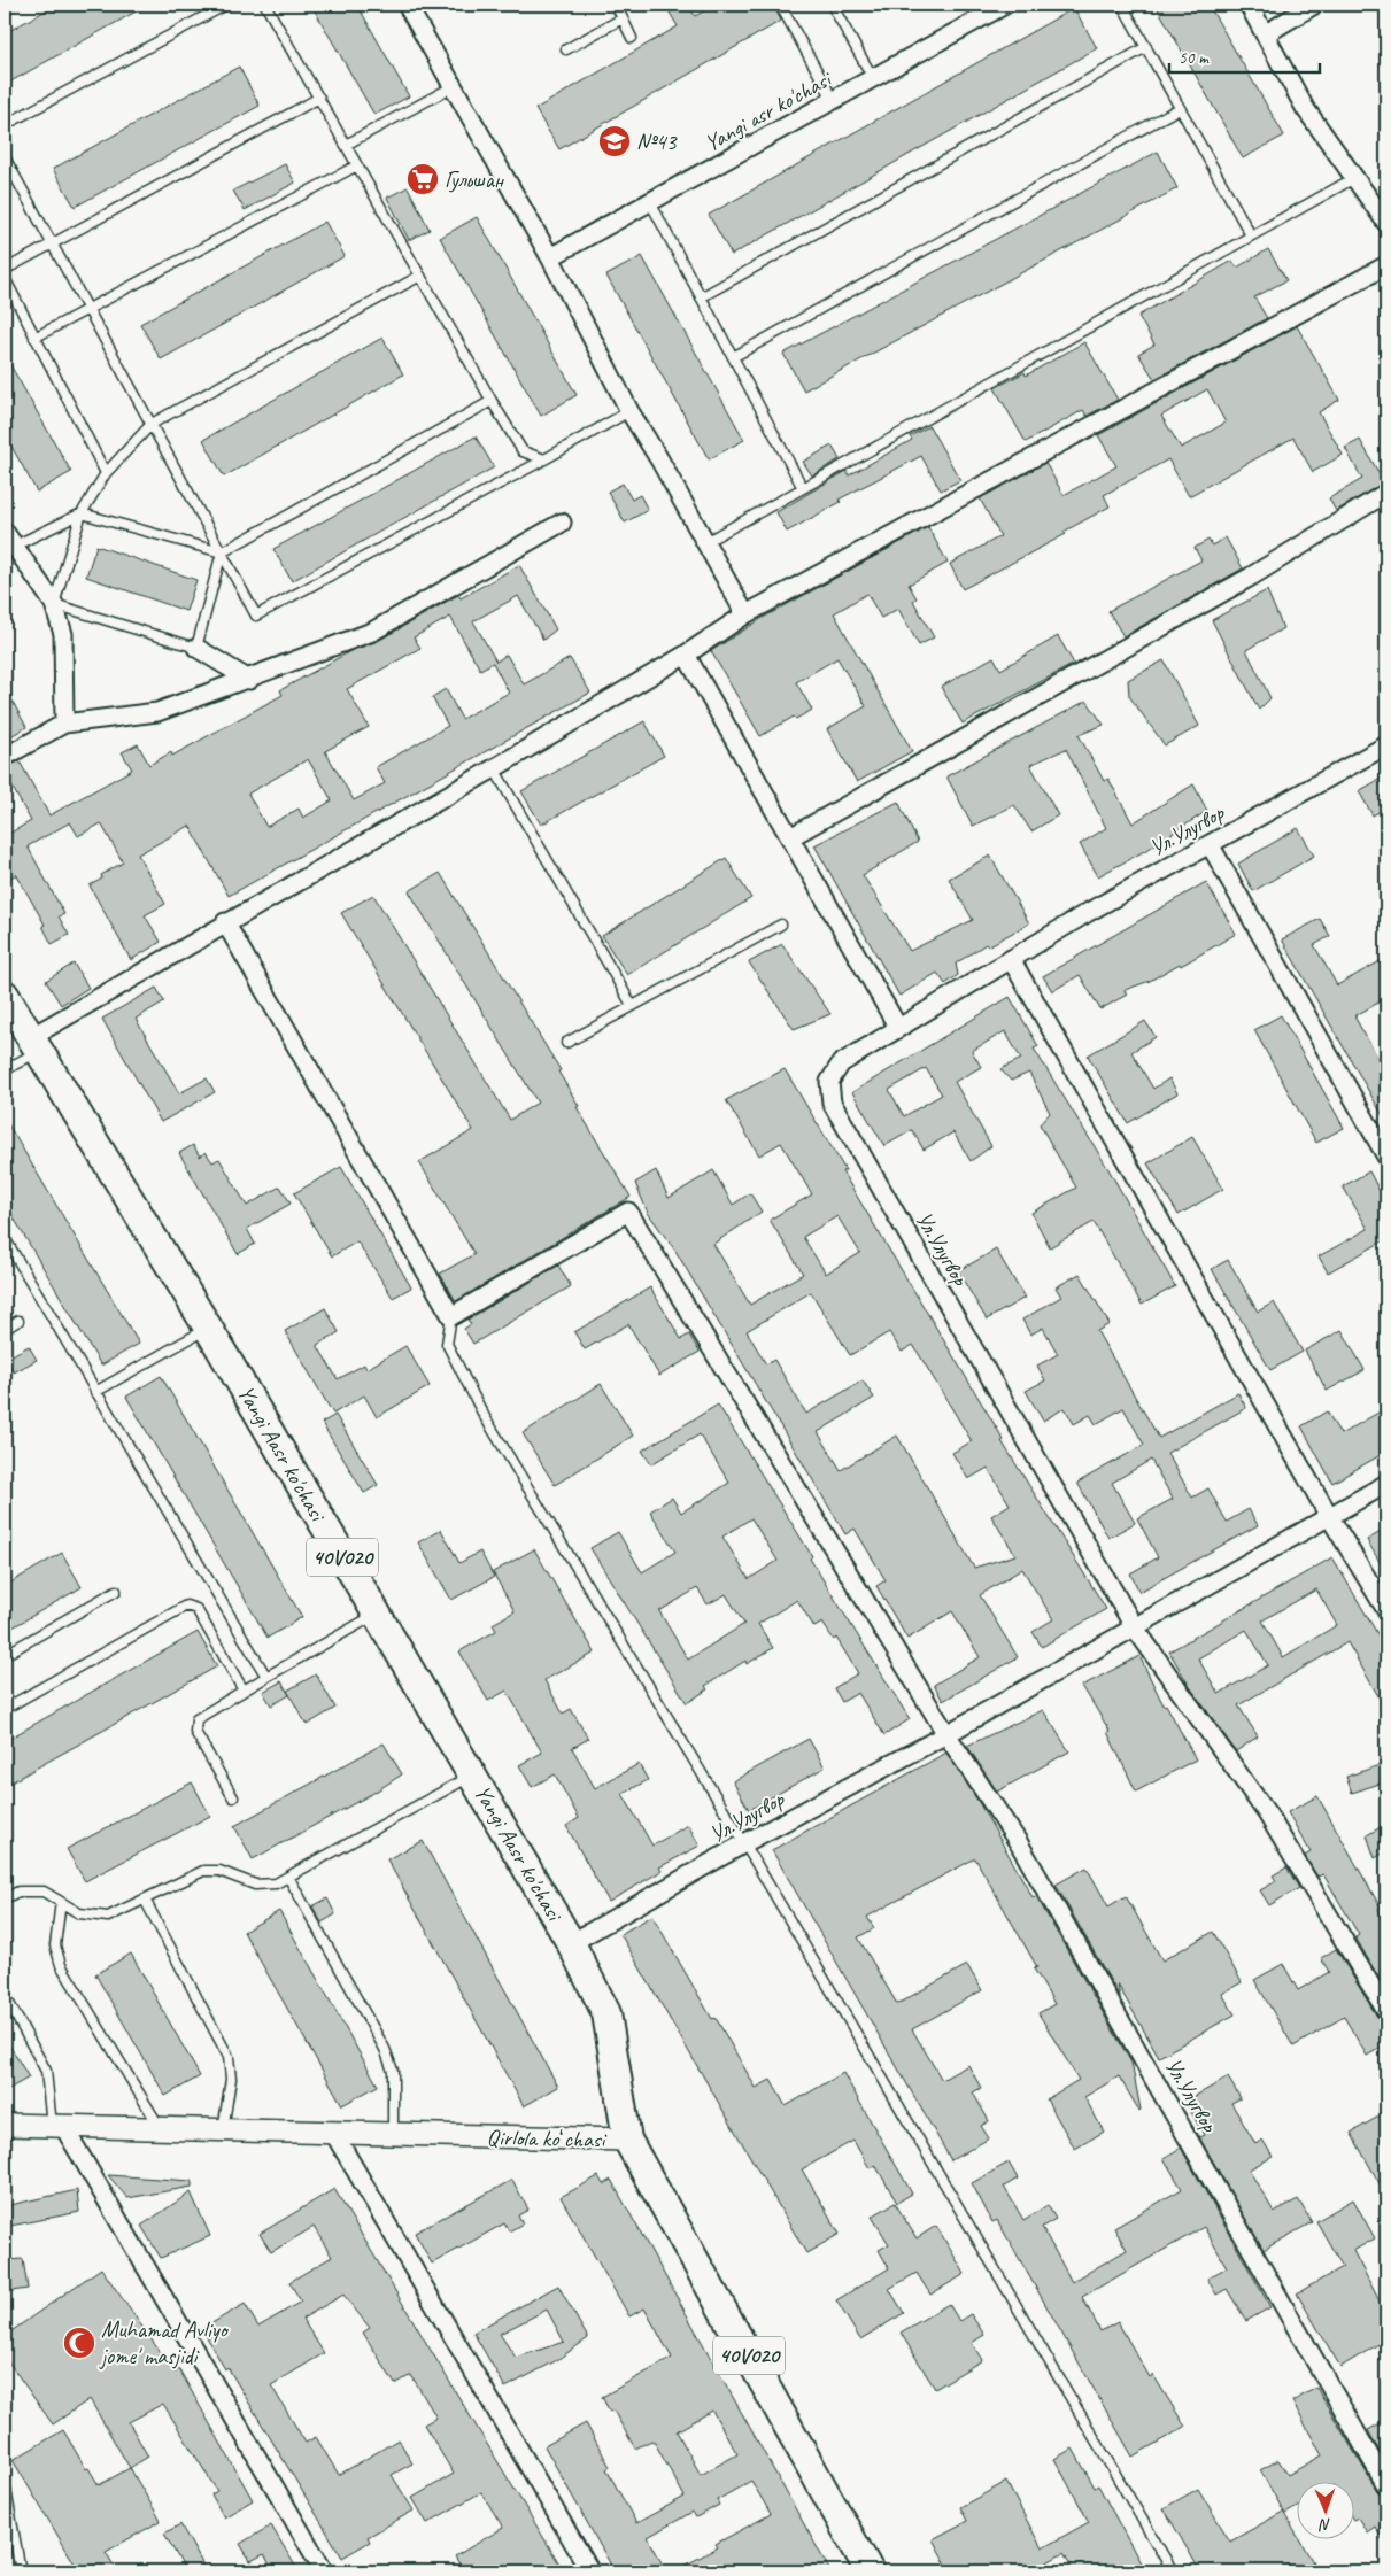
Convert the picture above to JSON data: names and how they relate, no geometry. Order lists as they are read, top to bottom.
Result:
{
  "streets": {
    "main road": ["Yangi Aasr ko'chasi", "40V020", "Qirlola koʻchasi"],
    "street": ["Yangi asr ko'chasi", "Ул.Улугвор"]
  },
  "crossings": [
    ["Ул.Улугвор", "Yangi Aasr ko'chasi"],
    ["Yangi Aasr ko'chasi", "Qirlola koʻchasi"]
  ],
  "places": {
    "school or university": ["№43"],
    "supermarket": ["Гульшан"],
    "mosque": ["Muhamad Avliyo jome' masjidi"]
  },
  "scale_bar": "50 m",
  "north": "bottom"
}
